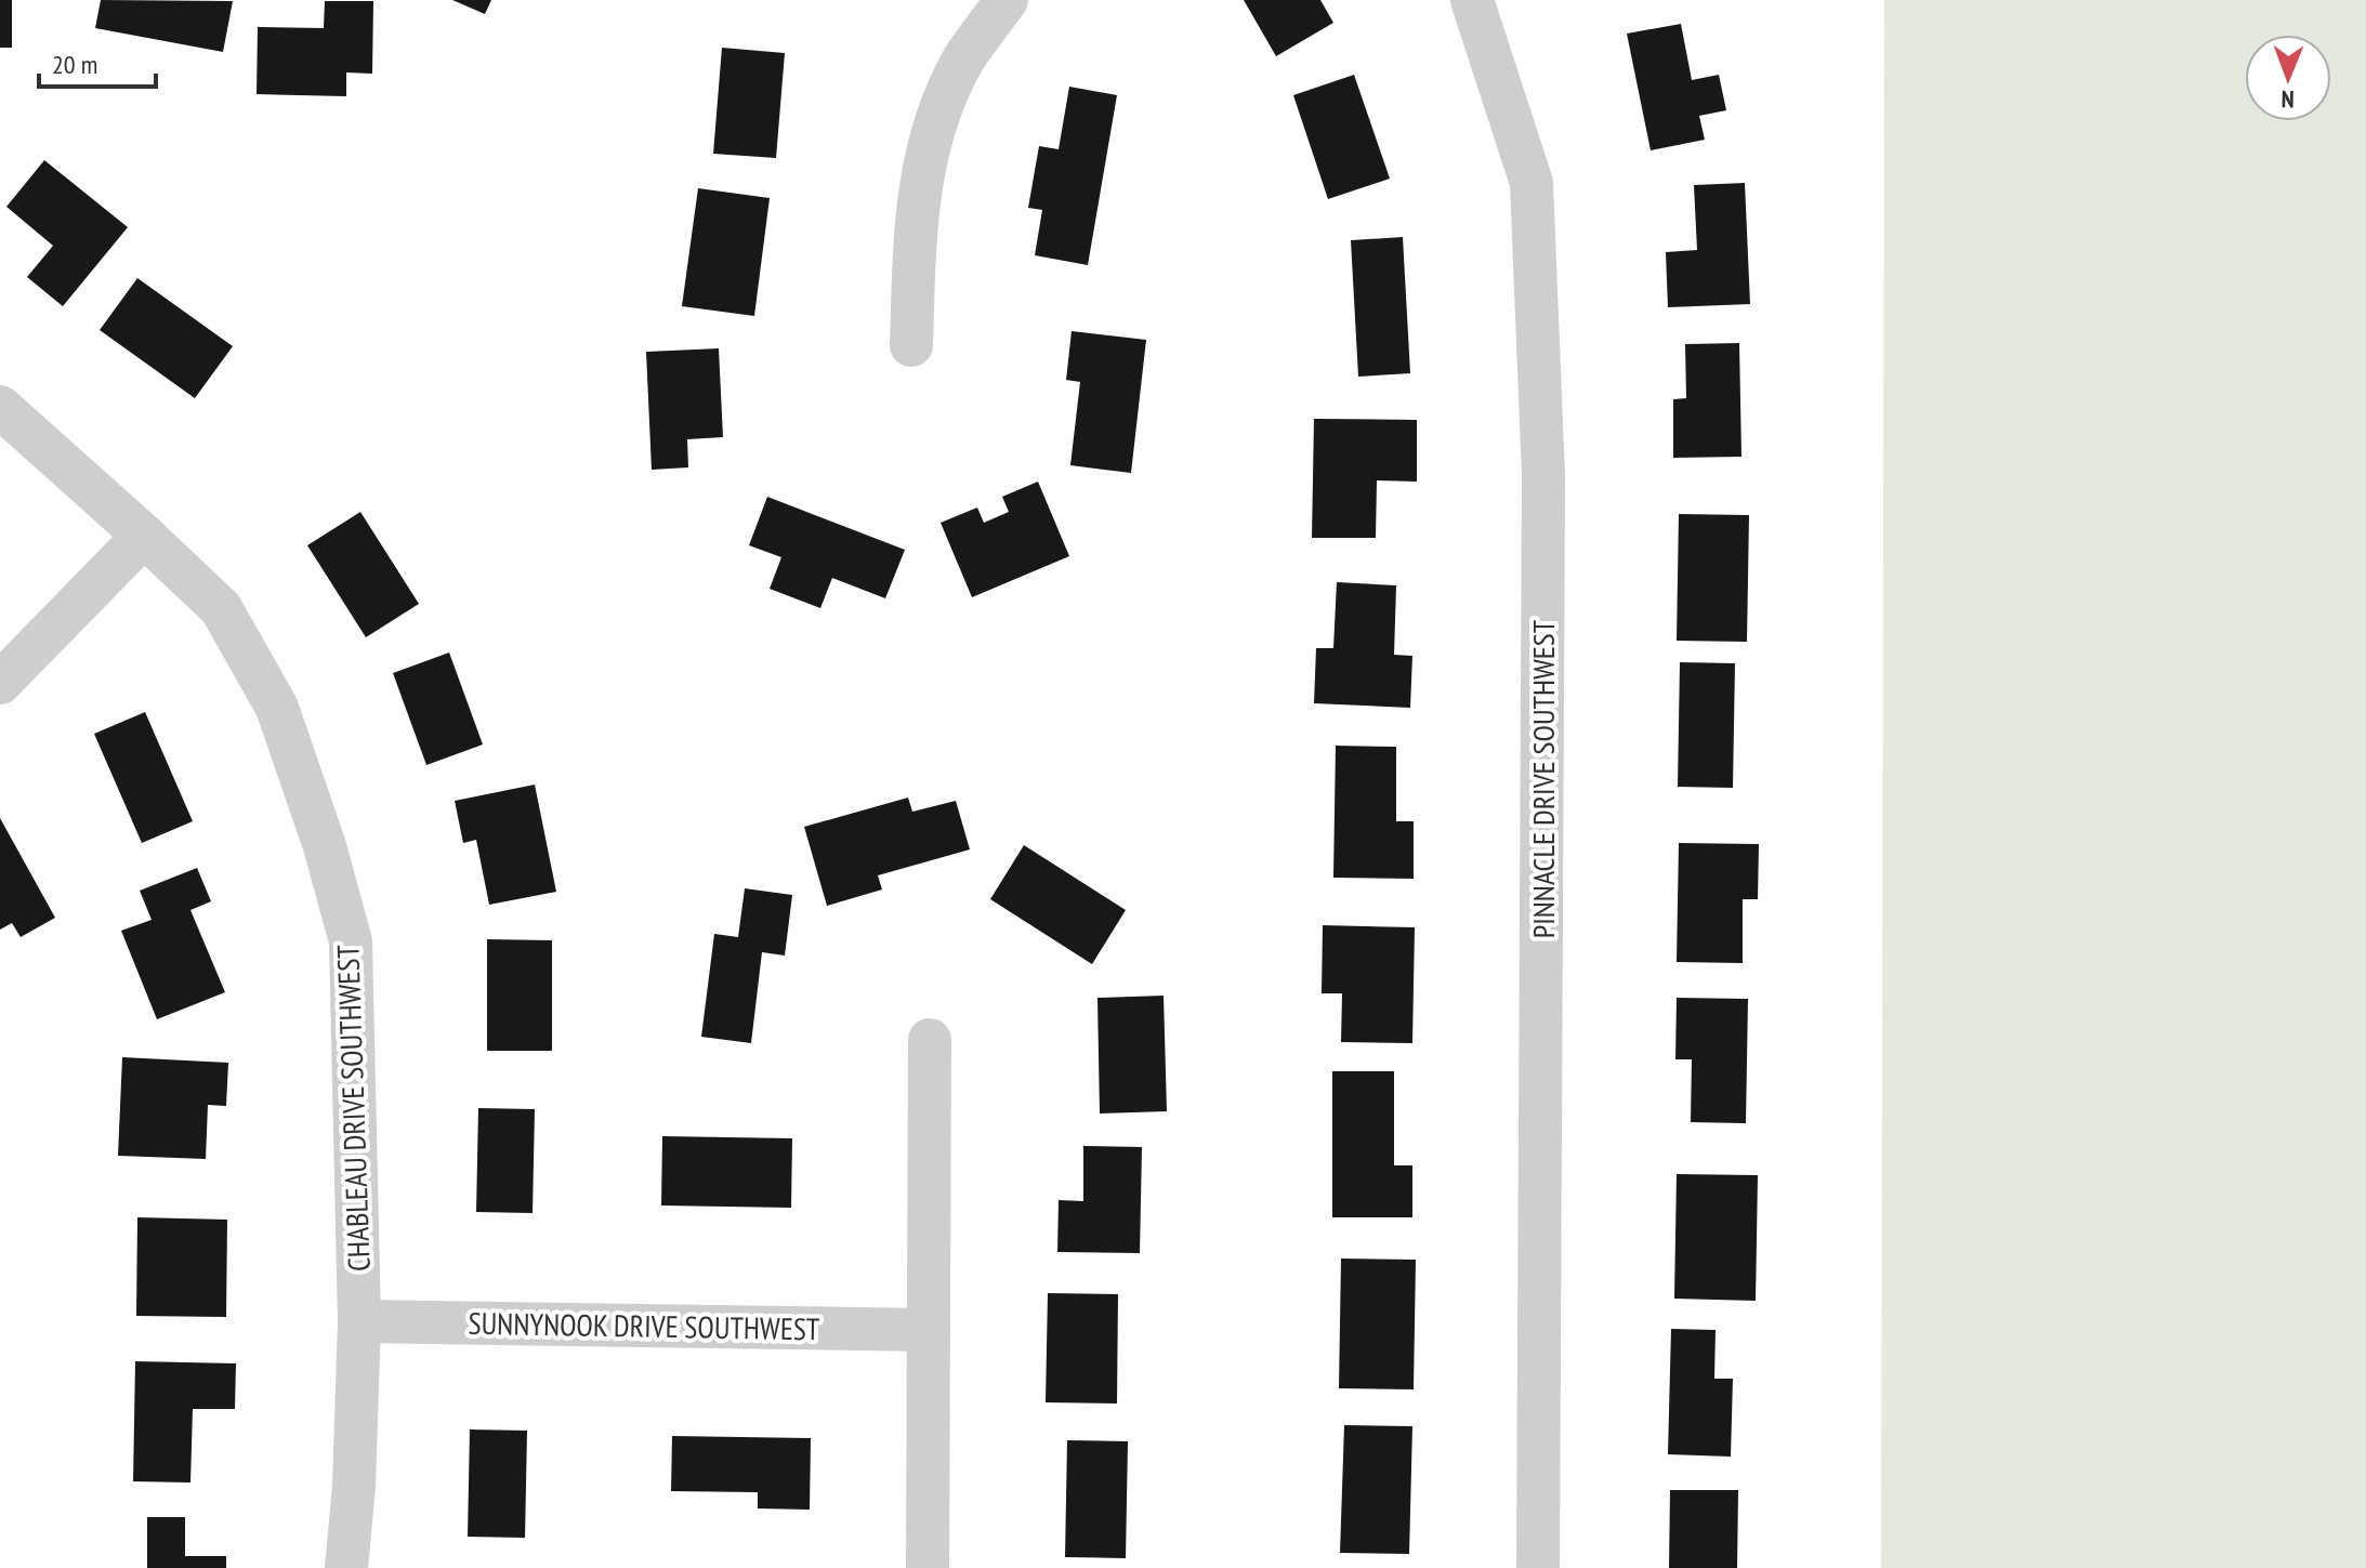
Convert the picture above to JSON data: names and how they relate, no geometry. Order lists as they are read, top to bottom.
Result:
{
  "streets": {
    "street": ["PINNACLE DRIVE SOUTHWEST", "CHABLEAU DRIVE SOUTHWEST", "SUNNYNOOK DRIVE SOUTHWEST"]
  },
  "crossings": [
    ["CHABLEAU DRIVE SOUTHWEST", "SUNNYNOOK DRIVE SOUTHWEST"]
  ],
  "scale_bar": "20 m",
  "north": "bottom"
}
